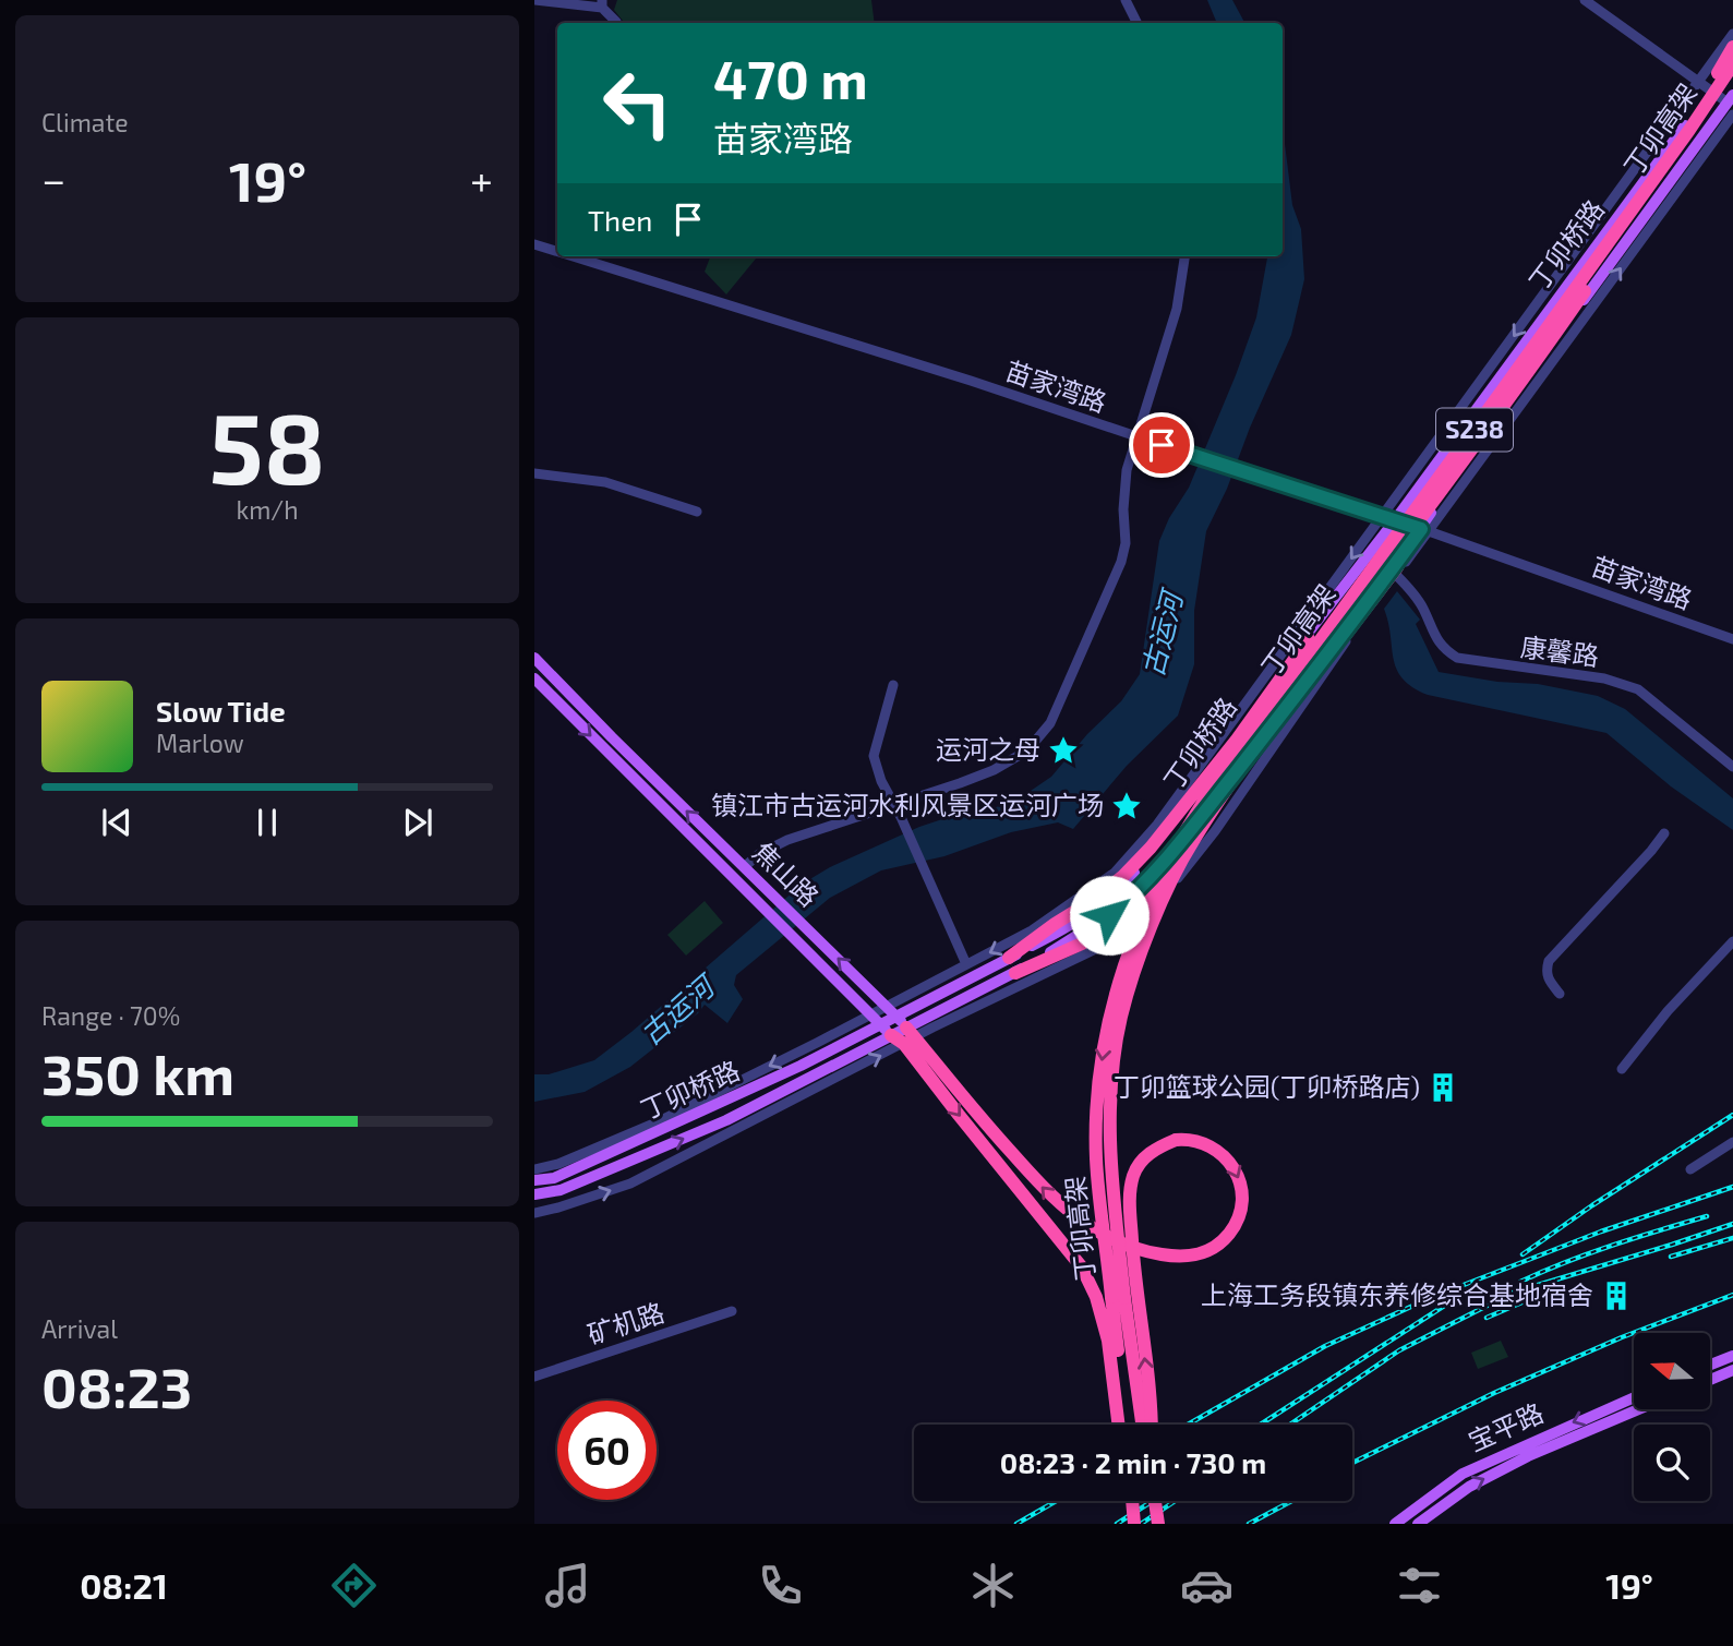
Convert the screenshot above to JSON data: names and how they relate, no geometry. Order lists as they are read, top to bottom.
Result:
{
  "streets": {
    "highway": ["丁卯高架", "S238"],
    "main road": ["丁卯桥路", "焦山路", "宝平路"],
    "street": ["苗家湾路", "康馨路", "矿机路"]
  },
  "crossings": [
    ["丁卯桥路", "苗家湾路"],
    ["丁卯桥路", "焦山路"]
  ],
  "water": ["古运河"],
  "places": {
    "place": ["运河之母", "镇江市古运河水利风景区运河广场"],
    "building": ["丁卯篮球公园(丁卯桥路店)", "上海工务段镇东养修综合基地宿舍"]
  },
  "north": "left",
  "page": {
    "tile": [
      "Climate",
      ["58", "km/h"],
      ["Range · 70%", "350 km"],
      ["Arrival", "08:23"]
    ],
    "turn": ["470 m", "苗家湾路"],
    "heat": ["−", "19°", "+"],
    "then": "Then",
    "song": ["Slow Tide", "Marlow"],
    "limit": "60",
    "trip": "08:23 · 2 min · 730 m",
    "tabs": ["08:21", "19°"]
  }
}
